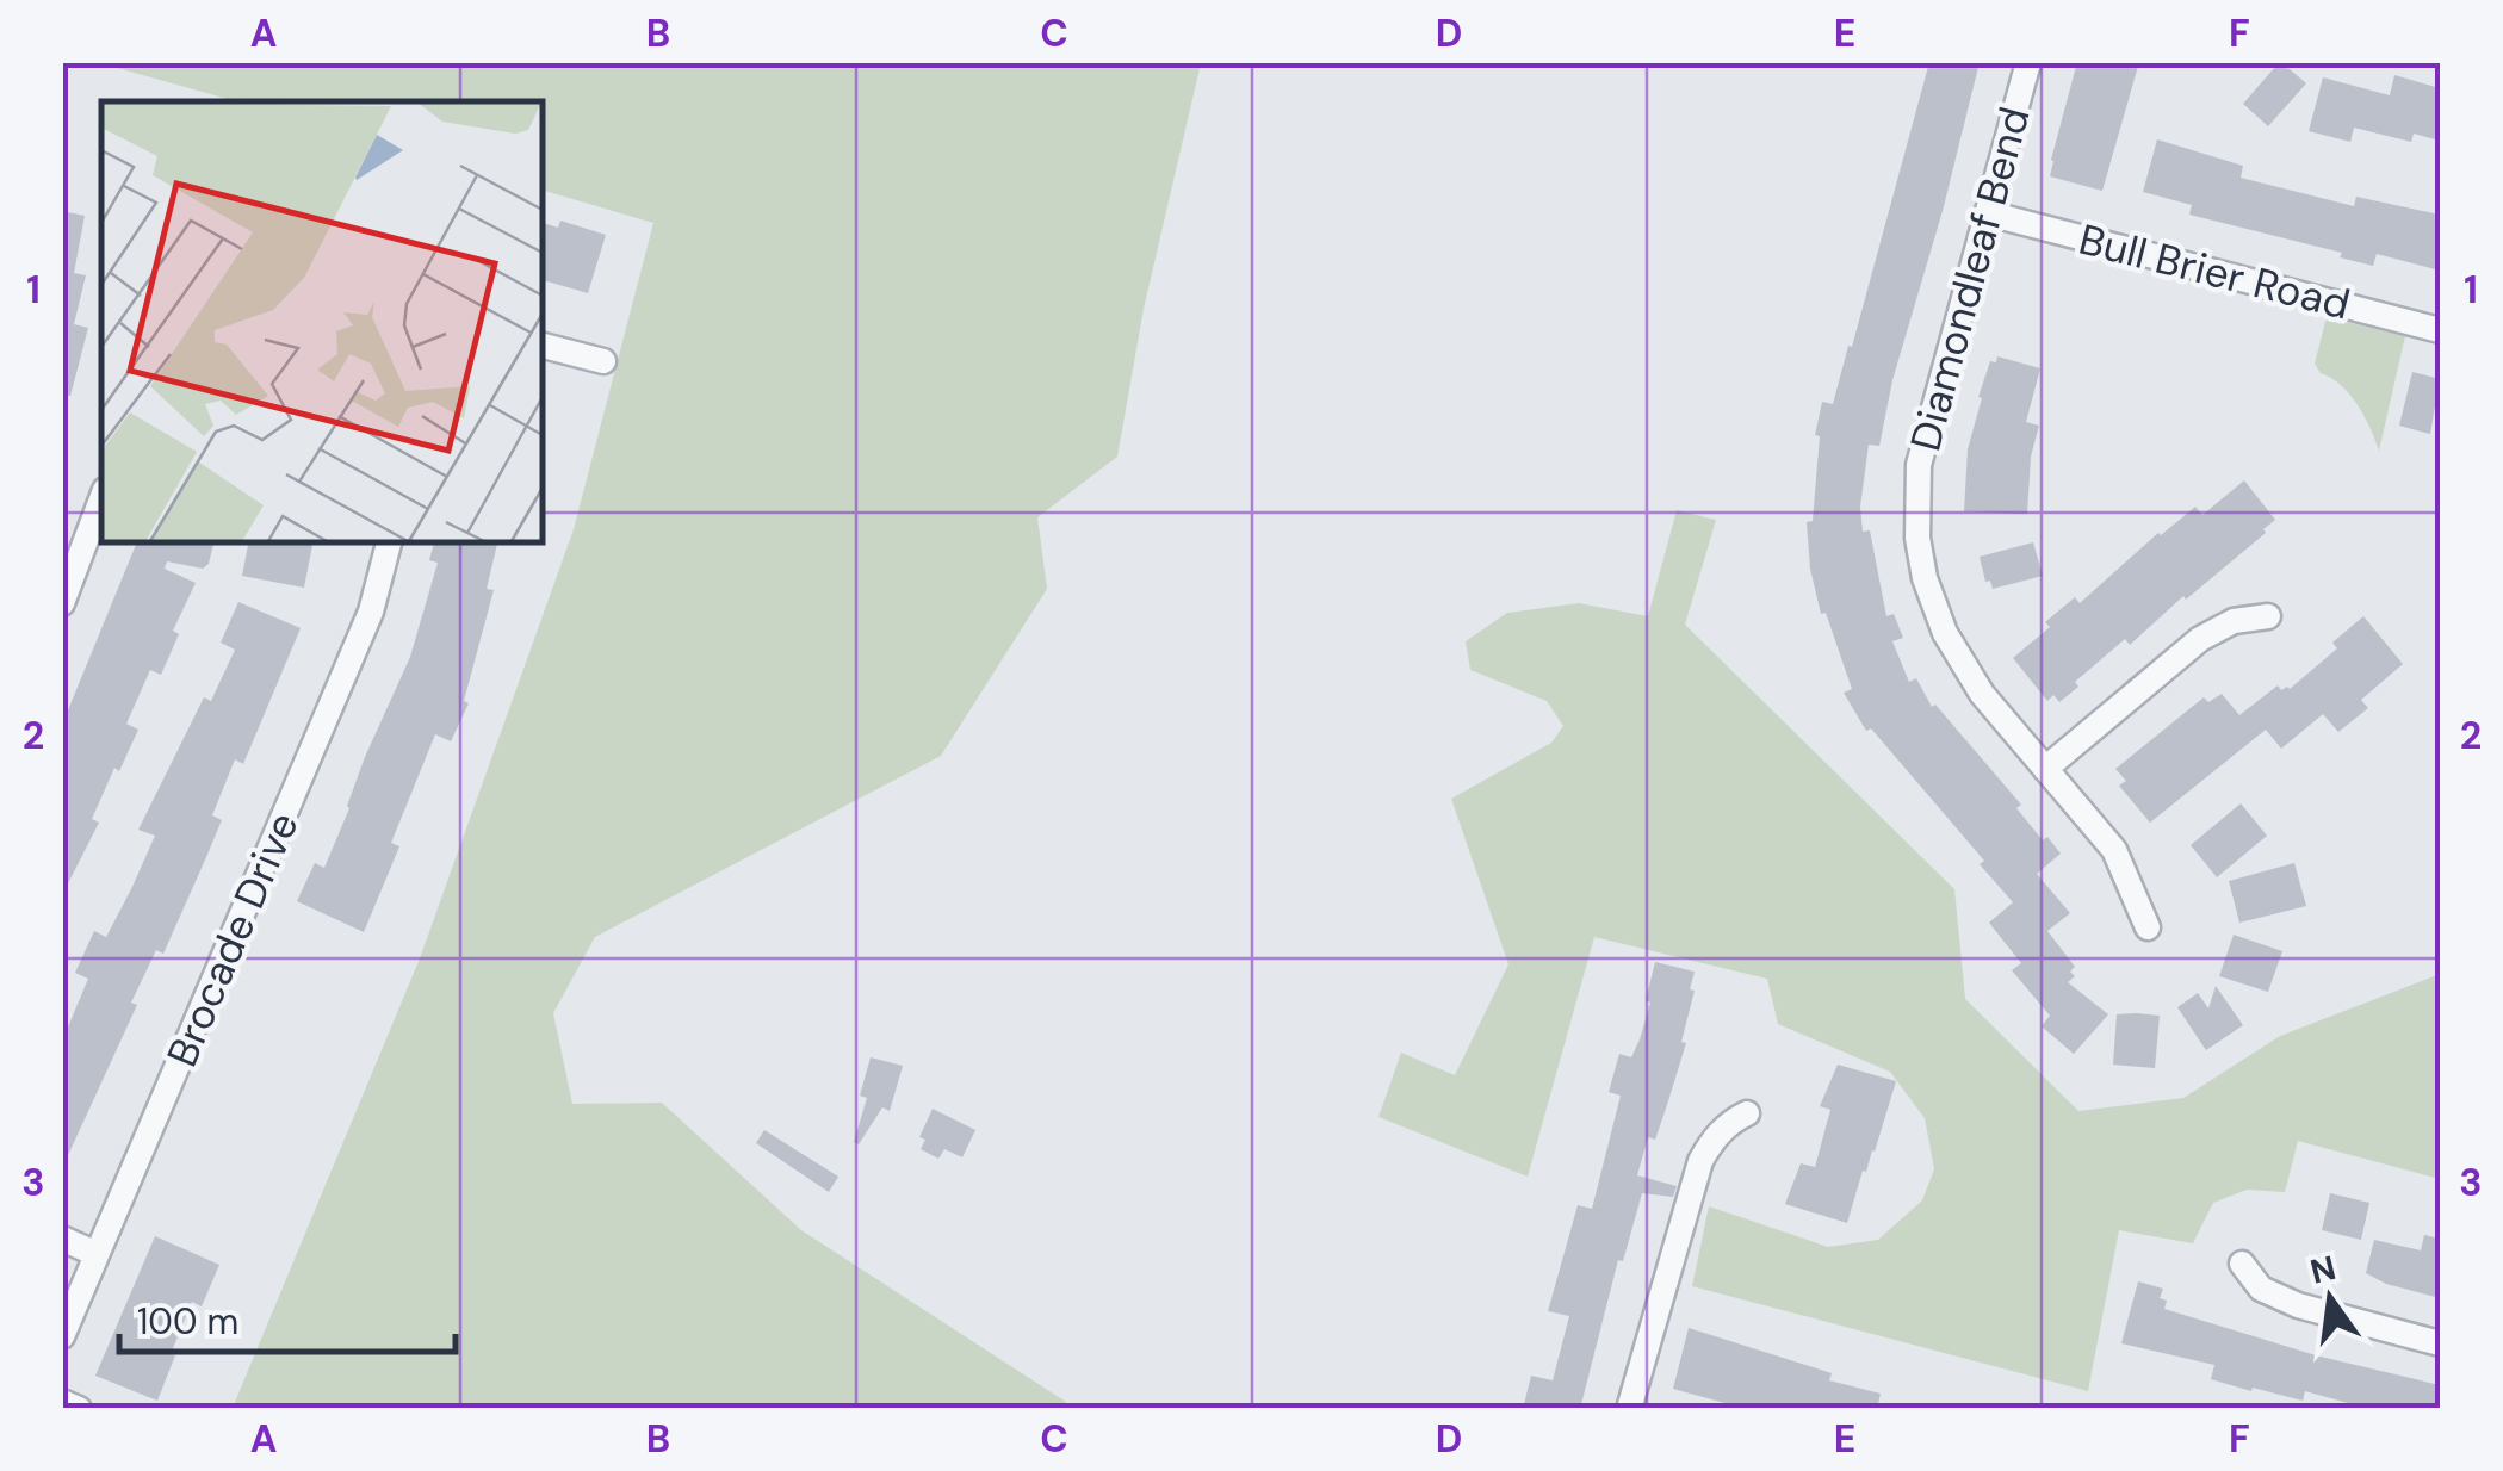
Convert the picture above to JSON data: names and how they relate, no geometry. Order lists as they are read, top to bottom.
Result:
{
  "streets": {
    "street": ["Bull Brier Road", "Diamondleaf Bend", "Brocade Drive"]
  },
  "crossings": [
    ["Bull Brier Road", "Diamondleaf Bend"]
  ],
  "scale_bar": "100 m",
  "north": "top",
  "grid": {
    "columns": [
      "A",
      "B",
      "C",
      "D",
      "E",
      "F"
    ],
    "rows": ["1", "2", "3"]
  }
}
